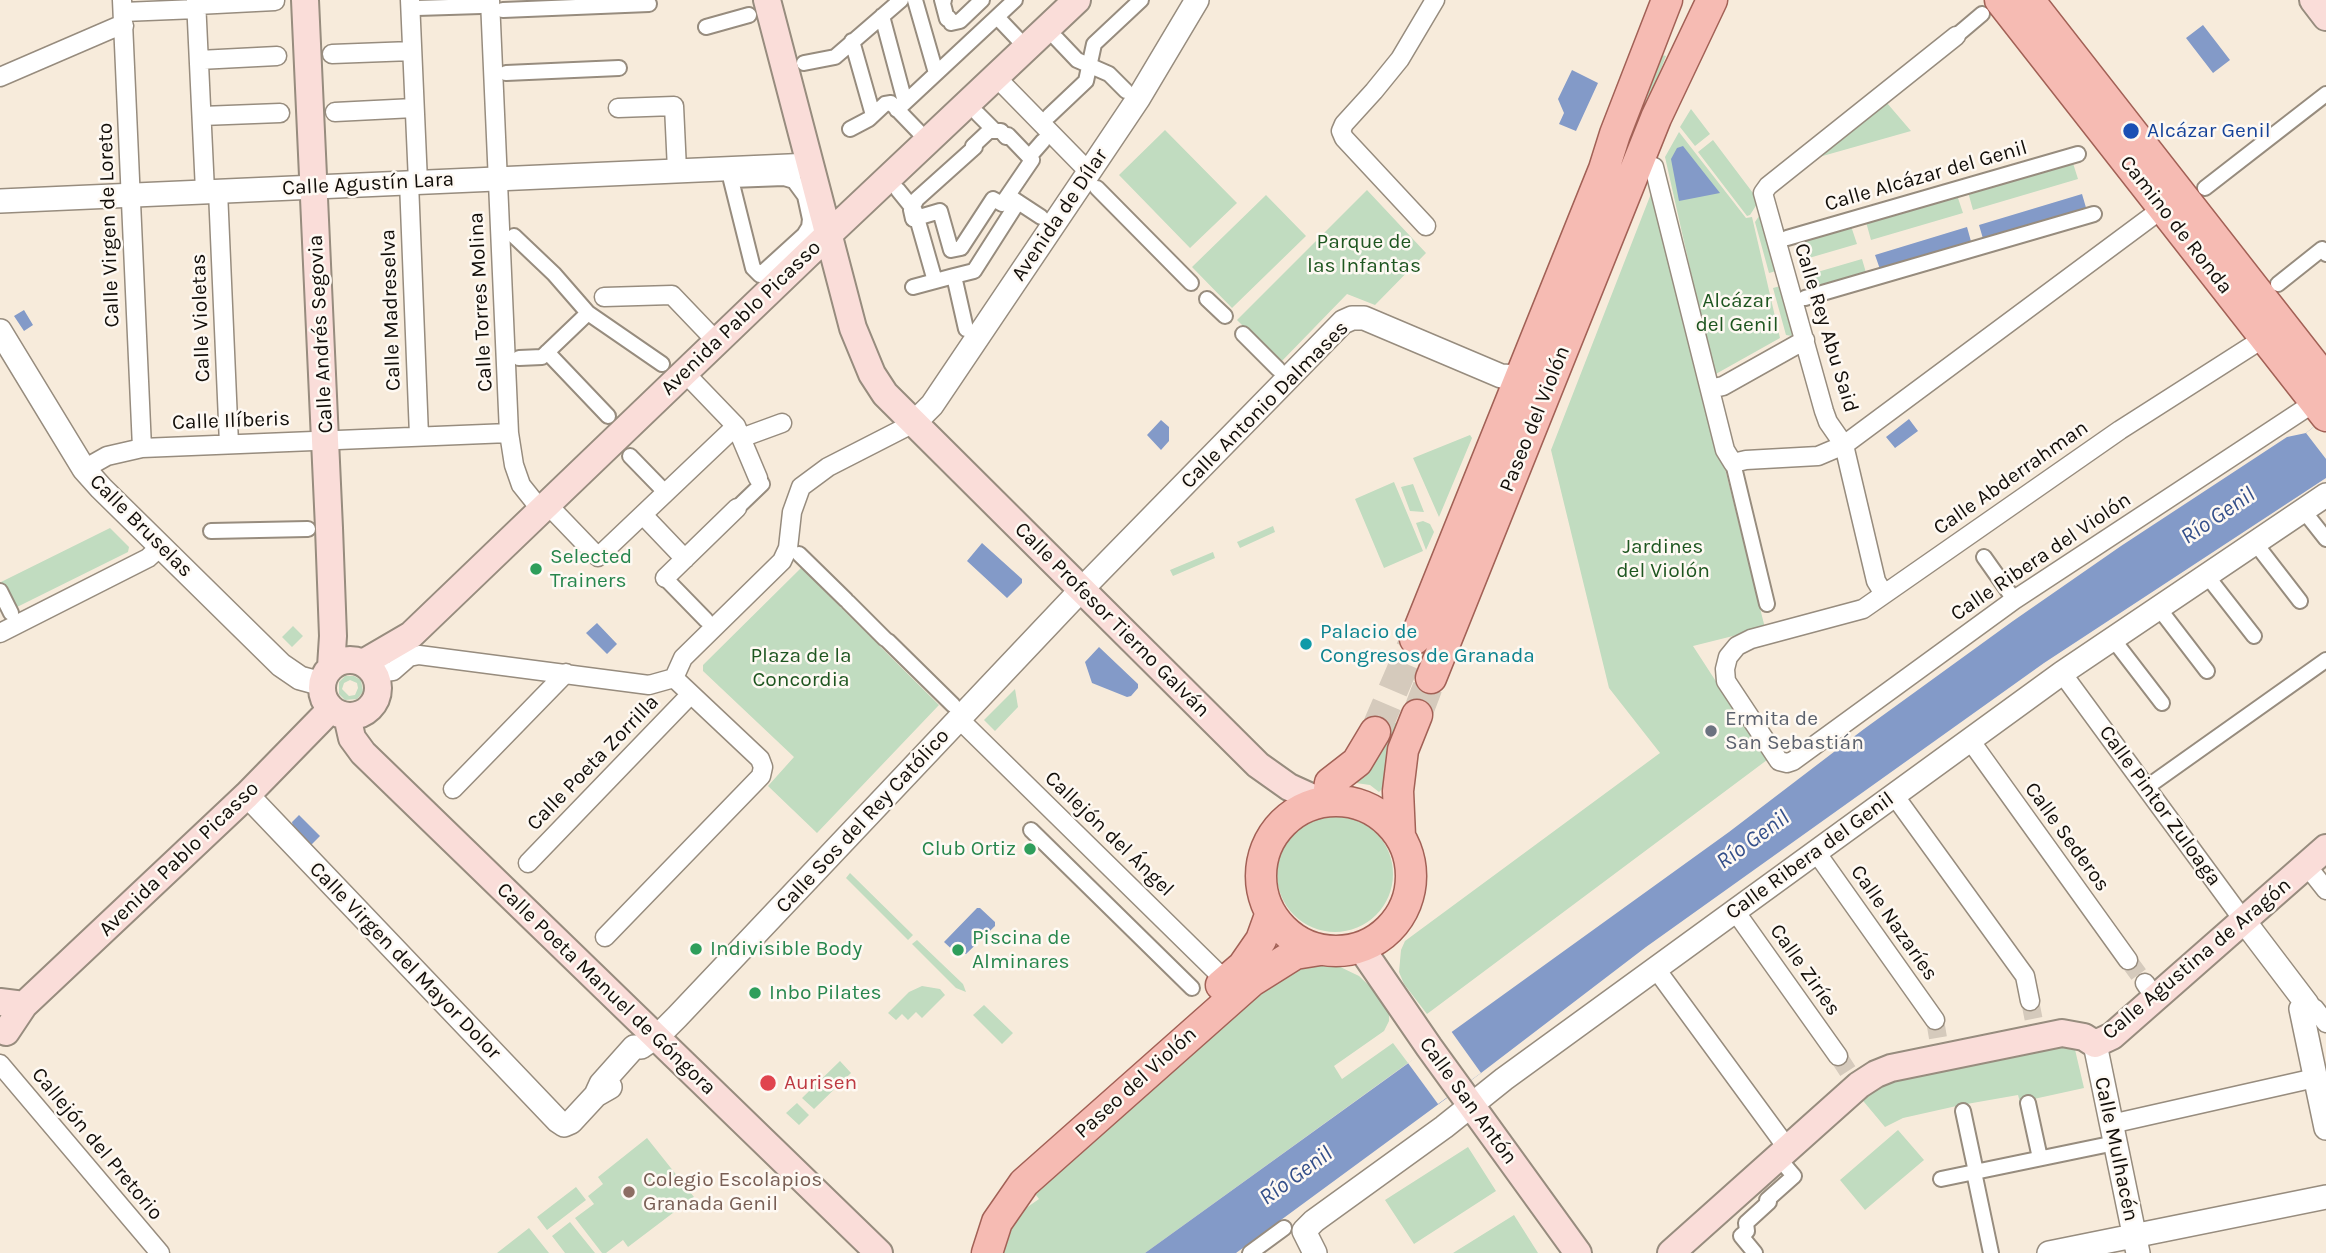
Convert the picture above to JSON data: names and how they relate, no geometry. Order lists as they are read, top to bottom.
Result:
{
  "streets": {
    "main road": [
      "Camino de Ronda",
      "Avenida Pablo Picasso",
      "Calle Andrés Segovia",
      "Paseo del Violón",
      "Calle Profesor Tierno Galván",
      "Calle Agustina de Aragón",
      "Calle Poeta Manuel de Góngora",
      "Calle San Antón"
    ],
    "street": [
      "Calle Alcázar del Genil",
      "Calle Agustín Lara",
      "Avenida de Dílar",
      "Calle Virgen de Loreto",
      "Calle Torres Molina",
      "Calle Madreselva",
      "Calle Violetas",
      "Calle Rey Abu Said",
      "Calle Antonio Dalmases",
      "Calle Ilíberis",
      "Calle Abderrahman",
      "Calle Bruselas",
      "Calle Ribera del Violón",
      "Calle Poeta Zorrilla",
      "Calle Pintor Zuloaga",
      "Calle Sos del Rey Católico",
      "Callejón del Ángel",
      "Calle Sederos",
      "Calle Ribera del Genil",
      "Calle Nazaríes",
      "Calle Virgen del Mayor Dolor",
      "Calle Ziríes",
      "Callejón del Pretorio",
      "Calle Mulhacén"
    ]
  },
  "crossings": [
    ["Calle Agustín Lara", "Calle Virgen de Loreto"],
    ["Calle Agustín Lara", "Calle Torres Molina"],
    ["Calle Agustín Lara", "Calle Madreselva"],
    ["Calle Agustín Lara", "Calle Violetas"],
    ["Calle Agustín Lara", "Calle Andrés Segovia"],
    ["Calle Agustín Lara", "Calle Profesor Tierno Galván"],
    ["Avenida de Dílar", "Calle Profesor Tierno Galván"],
    ["Calle Virgen de Loreto", "Calle Ilíberis"],
    ["Camino de Ronda", "Calle Rey Abu Said"],
    ["Camino de Ronda", "Calle Abderrahman"],
    ["Camino de Ronda", "Calle Ribera del Violón"],
    ["Calle Torres Molina", "Avenida Pablo Picasso"],
    ["Calle Torres Molina", "Calle Ilíberis"],
    ["Calle Madreselva", "Calle Ilíberis"],
    ["Calle Violetas", "Calle Ilíberis"],
    ["Avenida Pablo Picasso", "Calle Andrés Segovia"],
    ["Avenida Pablo Picasso", "Calle Bruselas"],
    ["Avenida Pablo Picasso", "Calle Profesor Tierno Galván"],
    ["Avenida Pablo Picasso", "Calle Virgen del Mayor Dolor"],
    ["Avenida Pablo Picasso", "Calle Poeta Manuel de Góngora"],
    ["Calle Andrés Segovia", "Calle Ilíberis"],
    ["Calle Andrés Segovia", "Calle Bruselas"],
    ["Calle Andrés Segovia", "Calle Poeta Manuel de Góngora"],
    ["Calle Antonio Dalmases", "Paseo del Violón"],
    ["Calle Antonio Dalmases", "Calle Profesor Tierno Galván"],
    ["Calle Antonio Dalmases", "Calle Sos del Rey Católico"],
    ["Paseo del Violón", "Calle Profesor Tierno Galván"],
    ["Paseo del Violón", "Callejón del Ángel"],
    ["Paseo del Violón", "Calle San Antón"],
    ["Calle Ilíberis", "Calle Bruselas"],
    ["Calle Abderrahman", "Calle Ribera del Violón"],
    ["Calle Bruselas", "Calle Poeta Manuel de Góngora"],
    ["Calle Profesor Tierno Galván", "Calle Sos del Rey Católico"],
    ["Calle Profesor Tierno Galván", "Calle San Antón"],
    ["Calle Pintor Zuloaga", "Calle Ribera del Genil"],
    ["Calle Pintor Zuloaga", "Calle Agustina de Aragón"],
    ["Calle Sos del Rey Católico", "Callejón del Ángel"],
    ["Calle Sos del Rey Católico", "Calle Virgen del Mayor Dolor"],
    ["Calle Sos del Rey Católico", "Calle Poeta Manuel de Góngora"],
    ["Calle Sederos", "Calle Ribera del Genil"],
    ["Calle Ribera del Genil", "Calle Nazaríes"],
    ["Calle Ribera del Genil", "Calle Ziríes"],
    ["Calle Ribera del Genil", "Calle San Antón"],
    ["Calle Agustina de Aragón", "Calle Mulhacén"]
  ],
  "water": ["Río Genil"],
  "parks": [
    "Parque de las Infantas",
    "Alcázar del Genil",
    "Jardines del Violón",
    "Plaza de la Concordia"
  ],
  "places": [
    "Alcázar Genil",
    "Selected Trainers",
    "Palacio de Congresos de Granada",
    "Ermita de San Sebastián",
    "Club Ortiz",
    "Indivisible Body",
    "Piscina de Alminares",
    "Inbo Pilates",
    "Aurisen",
    "Colegio Escolapios Granada Genil"
  ]
}
